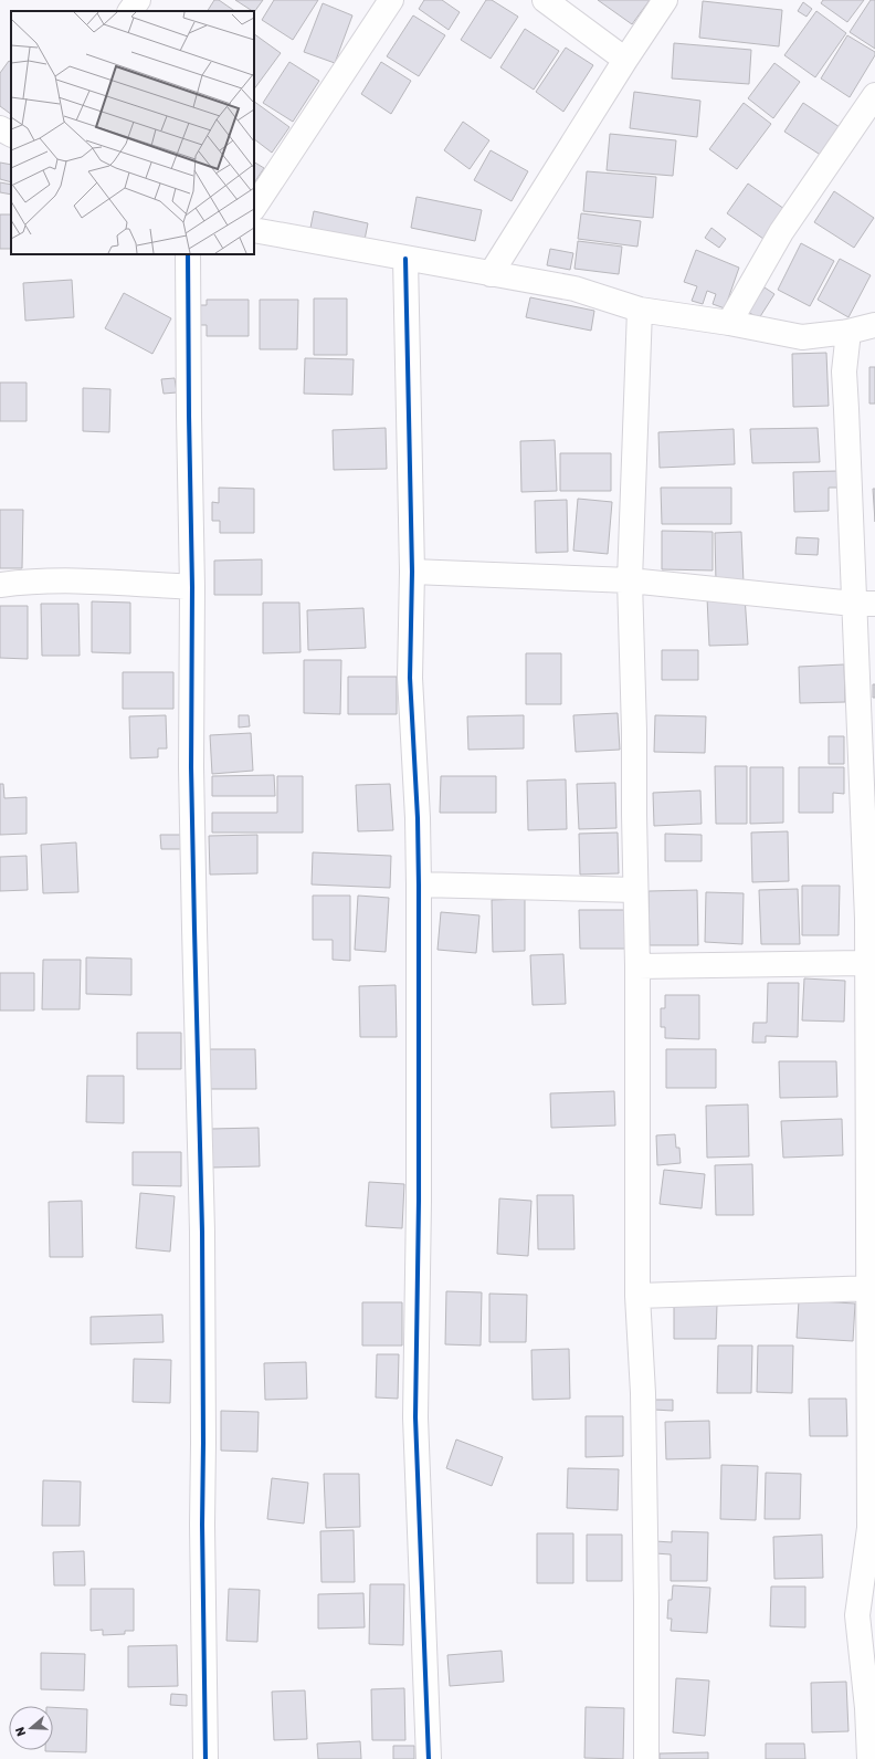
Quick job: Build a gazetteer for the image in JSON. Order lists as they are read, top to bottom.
{
  "north": "left"
}
